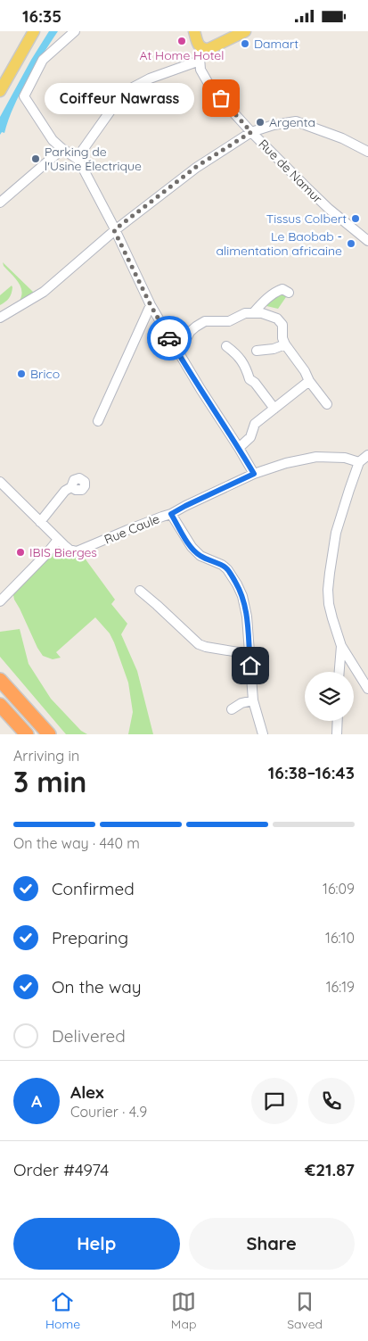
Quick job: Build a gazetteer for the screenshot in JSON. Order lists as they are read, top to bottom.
{
  "streets": {
    "street": ["Rue de Namur", "Rue Caule"]
  },
  "places": [
    "At Home Hotel",
    "Damart",
    "Coiffeur Nawrass",
    "Argenta",
    "Parking de l'Usine Électrique",
    "Tissus Colbert",
    "Le Baobab - alimentation africaine",
    "Brico",
    "IBIS Bierges"
  ],
  "page": {
    "status": "16:35",
    "bubble": "Coiffeur Nawrass",
    "heading": ["3 min", "Arriving in", "16:38–16:43"],
    "panel": [
      "Alex",
      "Courier · 4.9",
      "Order #4974",
      "€21.87"
    ],
    "bar": "On the way · 440 m",
    "list": [
      ["Confirmed", "16:09"],
      ["Preparing", "16:10"],
      ["On the way", "16:19"],
      "Delivered"
    ],
    "round": "A",
    "buttons": ["Help", "Share"],
    "tabs": ["Home", "Map", "Saved"]
  }
}
